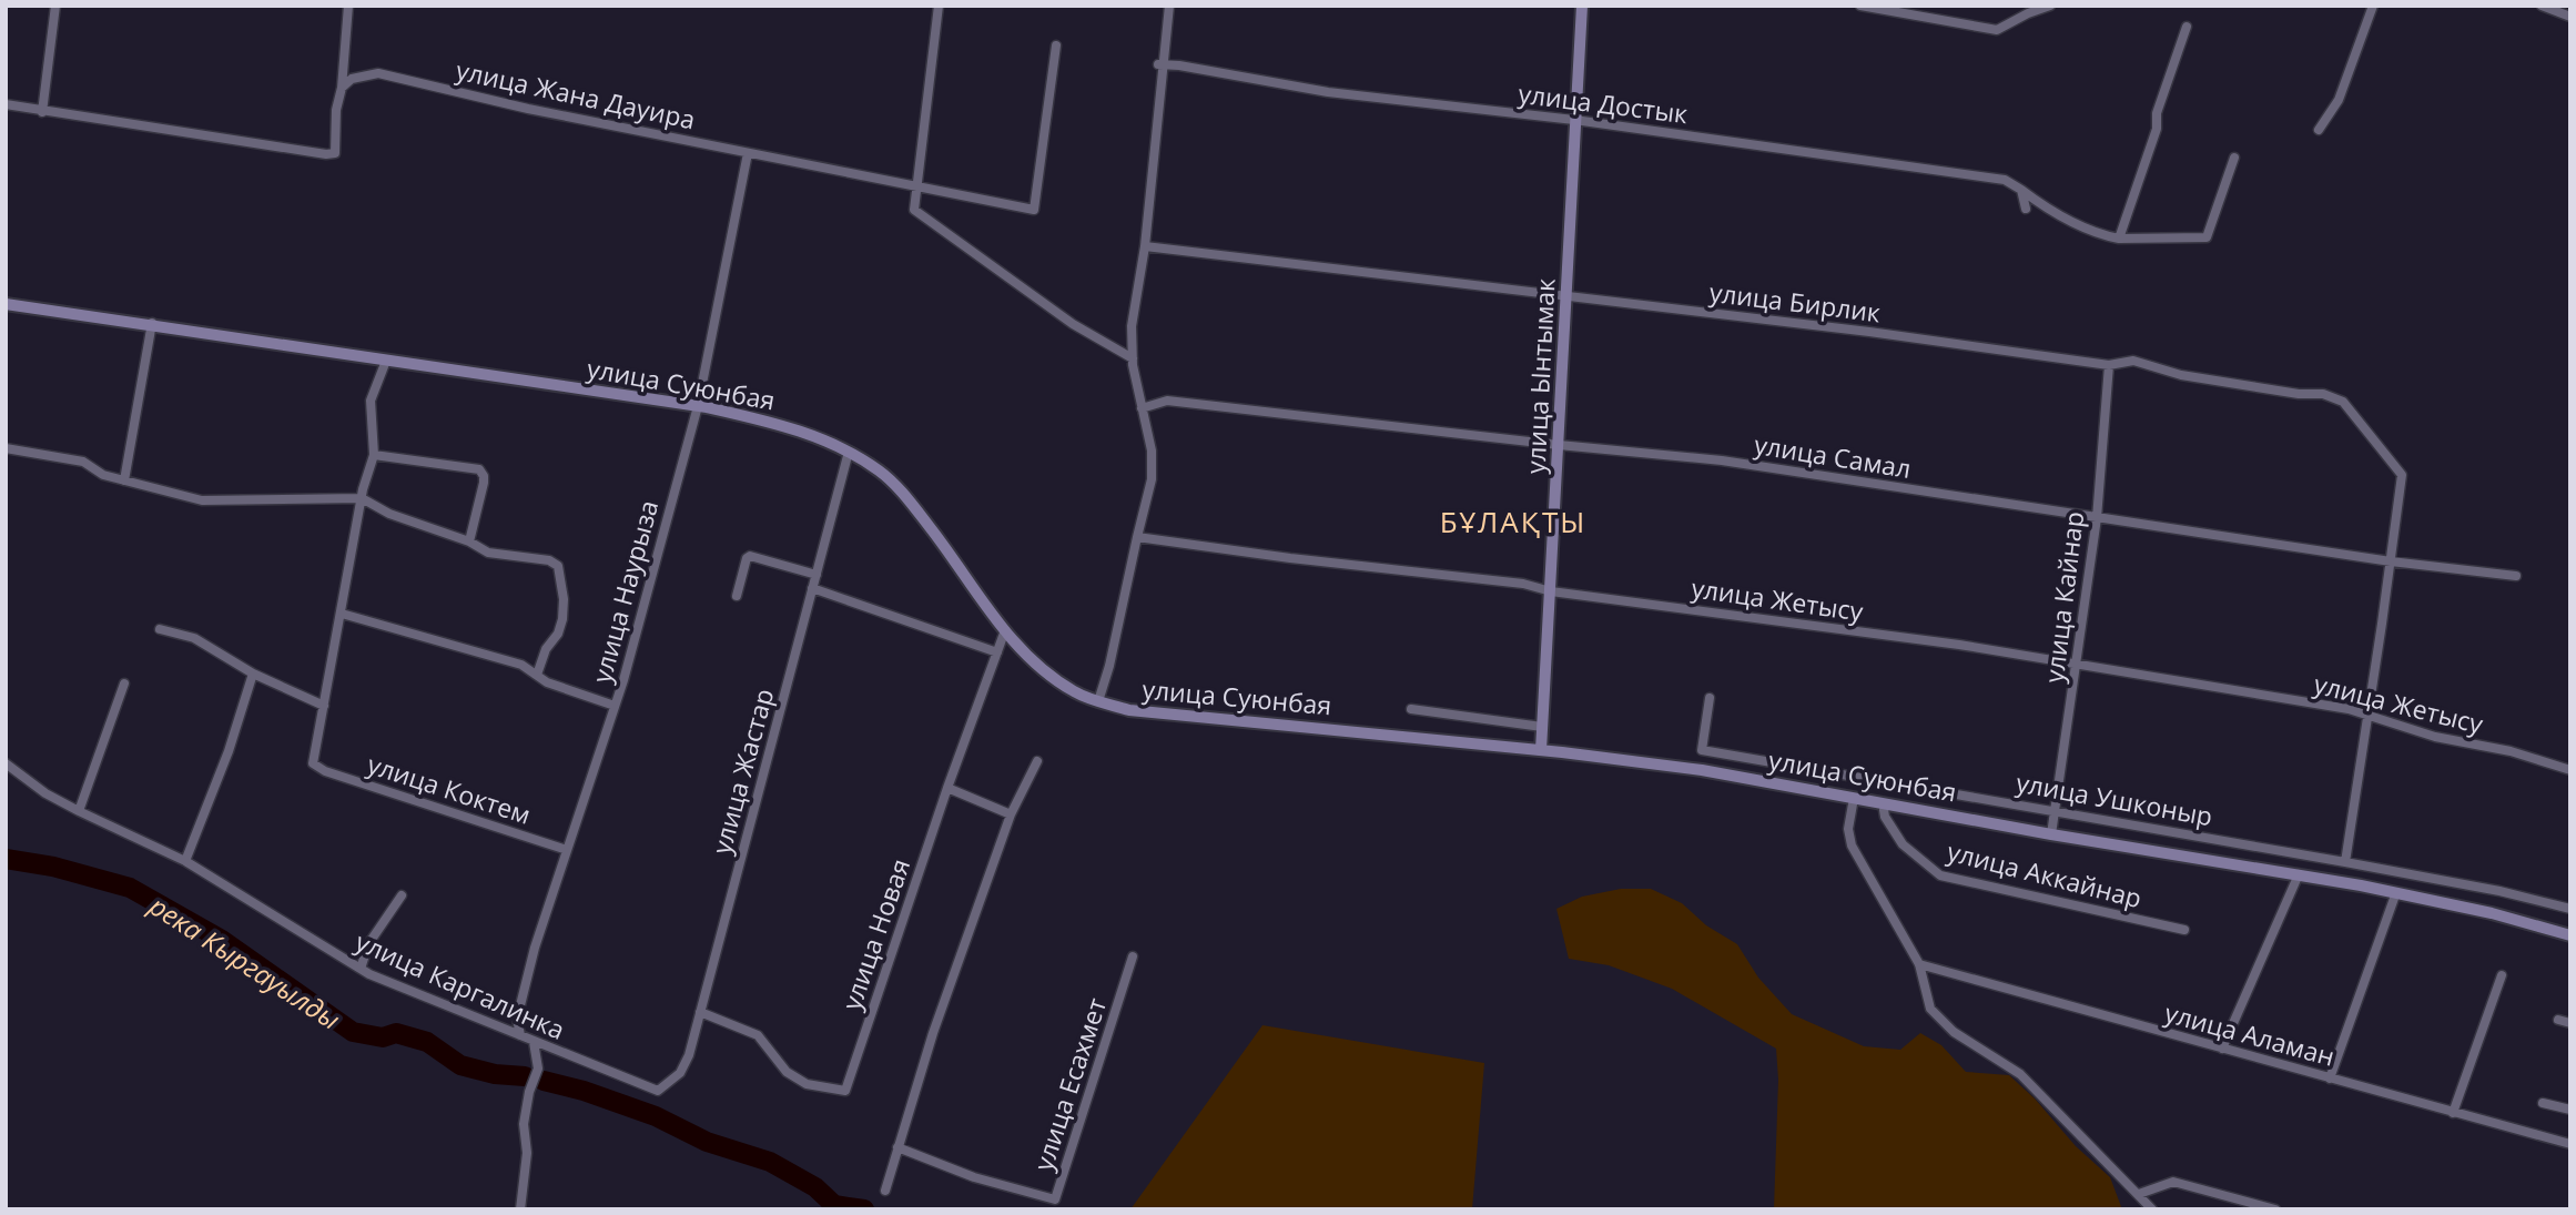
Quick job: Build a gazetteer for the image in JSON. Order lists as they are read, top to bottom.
{
  "streets": {
    "main road": ["улица Ынтымак", "улица Суюнбая"],
    "street": [
      "улица Жана Дауира",
      "улица Достык",
      "улица Бирлик",
      "улица Самал",
      "улица Наурыза",
      "улица Кайнар",
      "улица Жетысу",
      "улица Жастар",
      "улица Коктем",
      "улица Ушконыр",
      "улица Аккайнар",
      "улица Новая",
      "улица Каргалинка",
      "улица Аламан",
      "улица Есахмет"
    ]
  },
  "crossings": [
    ["улица Жана Дауира", "улица Наурыза"],
    ["улица Достык", "улица Ынтымак"],
    ["улица Бирлик", "улица Ынтымак"],
    ["улица Бирлик", "улица Самал"],
    ["улица Бирлик", "улица Кайнар"],
    ["улица Ынтымак", "улица Суюнбая"],
    ["улица Ынтымак", "улица Самал"],
    ["улица Ынтымак", "улица Жетысу"],
    ["улица Суюнбая", "улица Наурыза"],
    ["улица Суюнбая", "улица Кайнар"],
    ["улица Суюнбая", "улица Жастар"],
    ["улица Суюнбая", "улица Аккайнар"],
    ["улица Суюнбая", "улица Новая"],
    ["улица Самал", "улица Кайнар"],
    ["улица Наурыза", "улица Коктем"],
    ["улица Наурыза", "улица Каргалинка"],
    ["улица Кайнар", "улица Жетысу"],
    ["улица Кайнар", "улица Ушконыр"],
    ["улица Жастар", "улица Новая"],
    ["улица Жастар", "улица Каргалинка"]
  ],
  "districts": ["БҰЛАҚТЫ"],
  "water": ["река Кыргауылды"]
}
